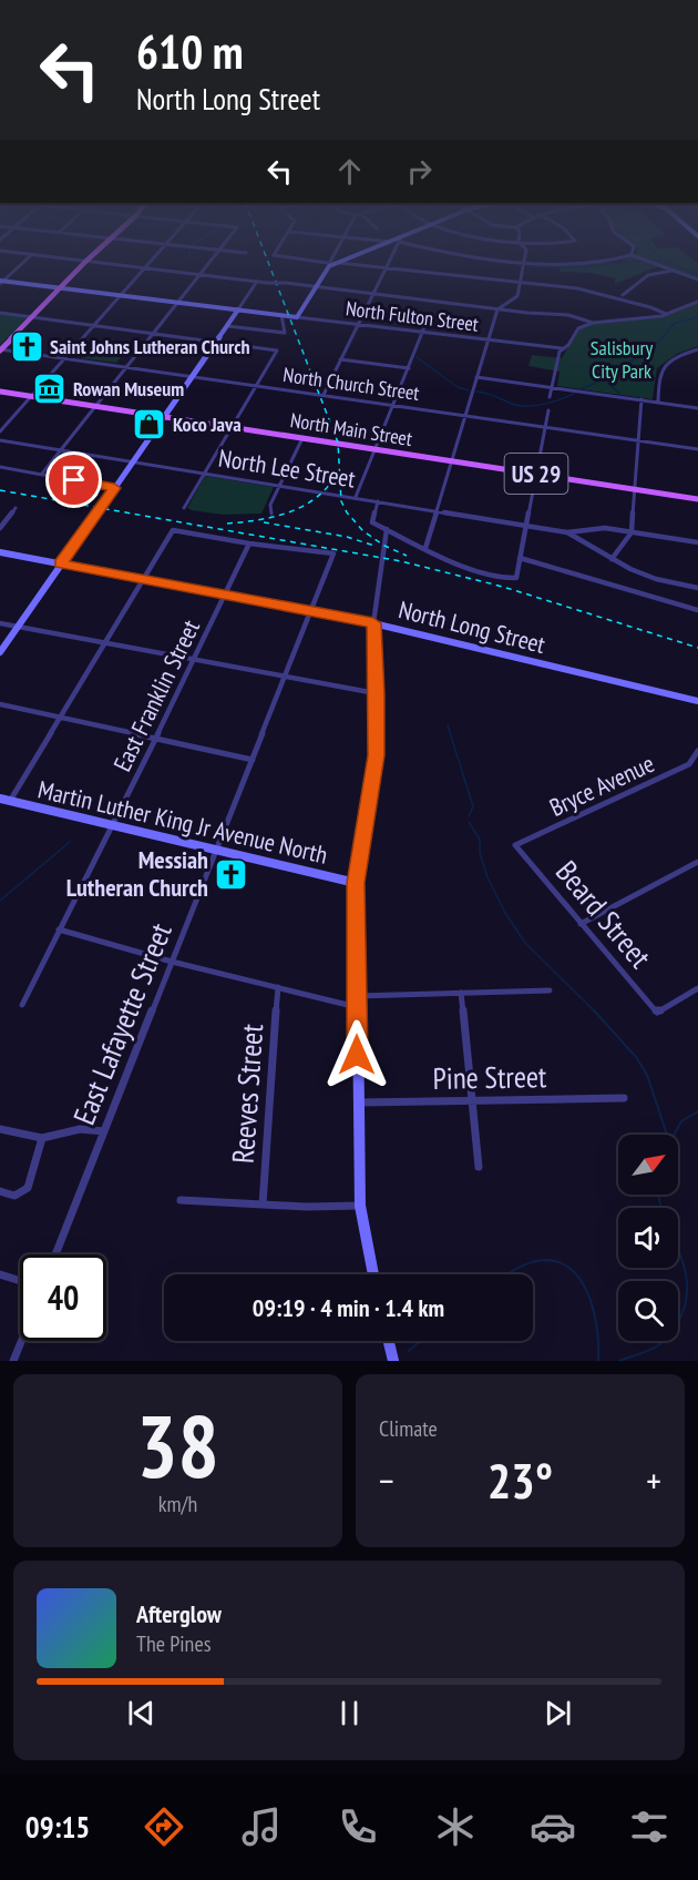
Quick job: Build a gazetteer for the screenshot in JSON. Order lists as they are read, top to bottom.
{
  "streets": {
    "main road": ["North Main Street", "US 29"],
    "street": [
      "North Fulton Street",
      "North Church Street",
      "North Lee Street",
      "North Long Street",
      "East Franklin Street",
      "Bryce Avenue",
      "Martin Luther King Jr Avenue North",
      "Beard Street",
      "East Lafayette Street",
      "Pine Street",
      "Reeves Street"
    ]
  },
  "crossings": [
    ["North Long Street", "East Franklin Street"],
    ["North Long Street", "East Lafayette Street"],
    ["East Franklin Street", "Martin Luther King Jr Avenue North"],
    ["East Franklin Street", "East Lafayette Street"],
    ["Bryce Avenue", "Beard Street"],
    ["Martin Luther King Jr Avenue North", "East Lafayette Street"]
  ],
  "parks": ["Salisbury City Park"],
  "places": {
    "church": ["Saint Johns Lutheran Church", "Messiah Lutheran Church"],
    "museum": ["Rowan Museum"],
    "shop": ["Koco Java"]
  },
  "north": "top right",
  "page": {
    "turn": ["610 m", "North Long Street"],
    "limit": "40",
    "trip": "09:19 · 4 min · 1.4 km",
    "tile": [
      ["38", "km/h"],
      "Climate"
    ],
    "heat": ["−", "23°", "+"],
    "song": ["Afterglow", "The Pines"],
    "tabs": "09:15"
  }
}
